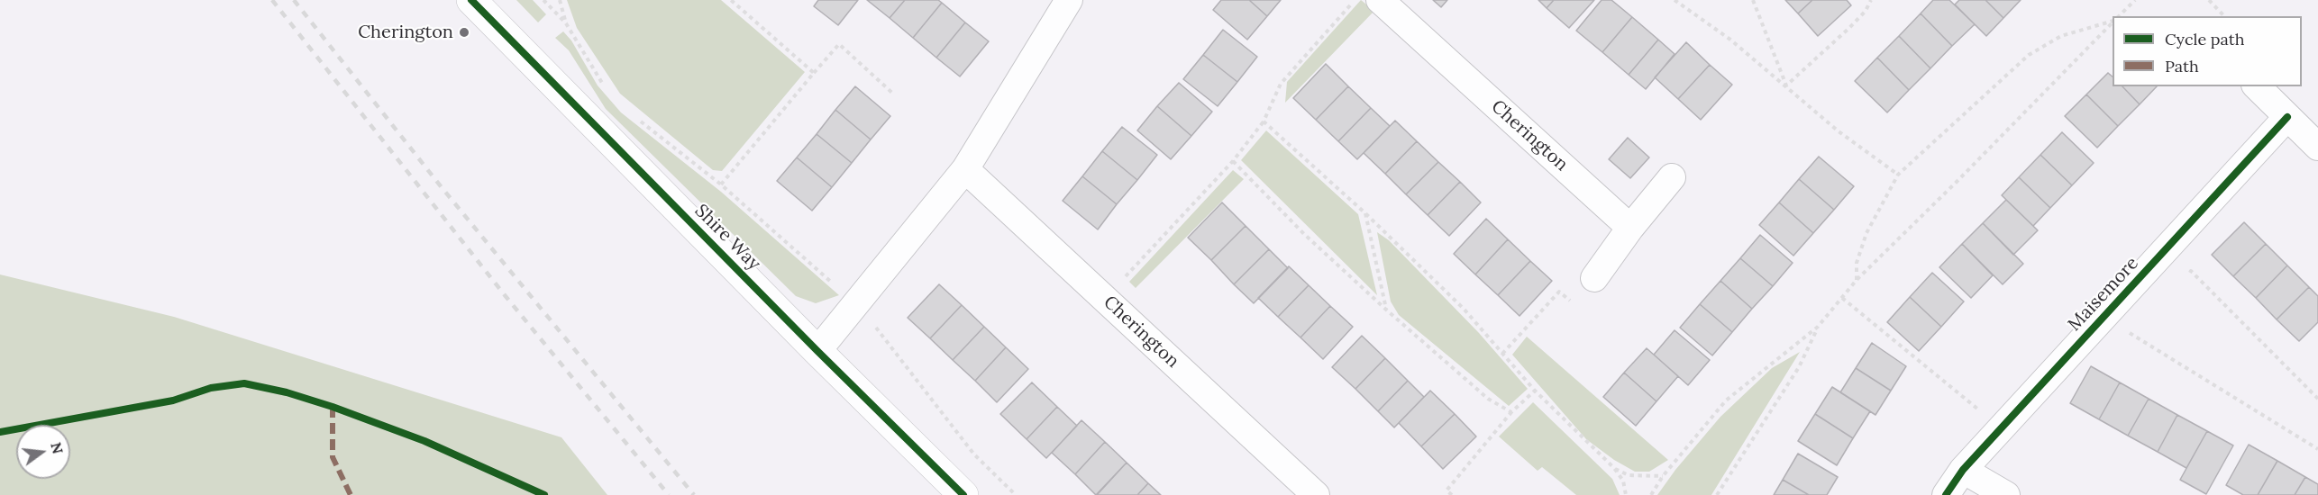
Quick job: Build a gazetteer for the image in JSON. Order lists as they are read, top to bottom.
{
  "streets": {
    "street": ["Cherington", "Shire Way", "Maisemore"]
  },
  "places": ["Cherington"],
  "legend": ["Cycle path", "Path"],
  "north": "right"
}
